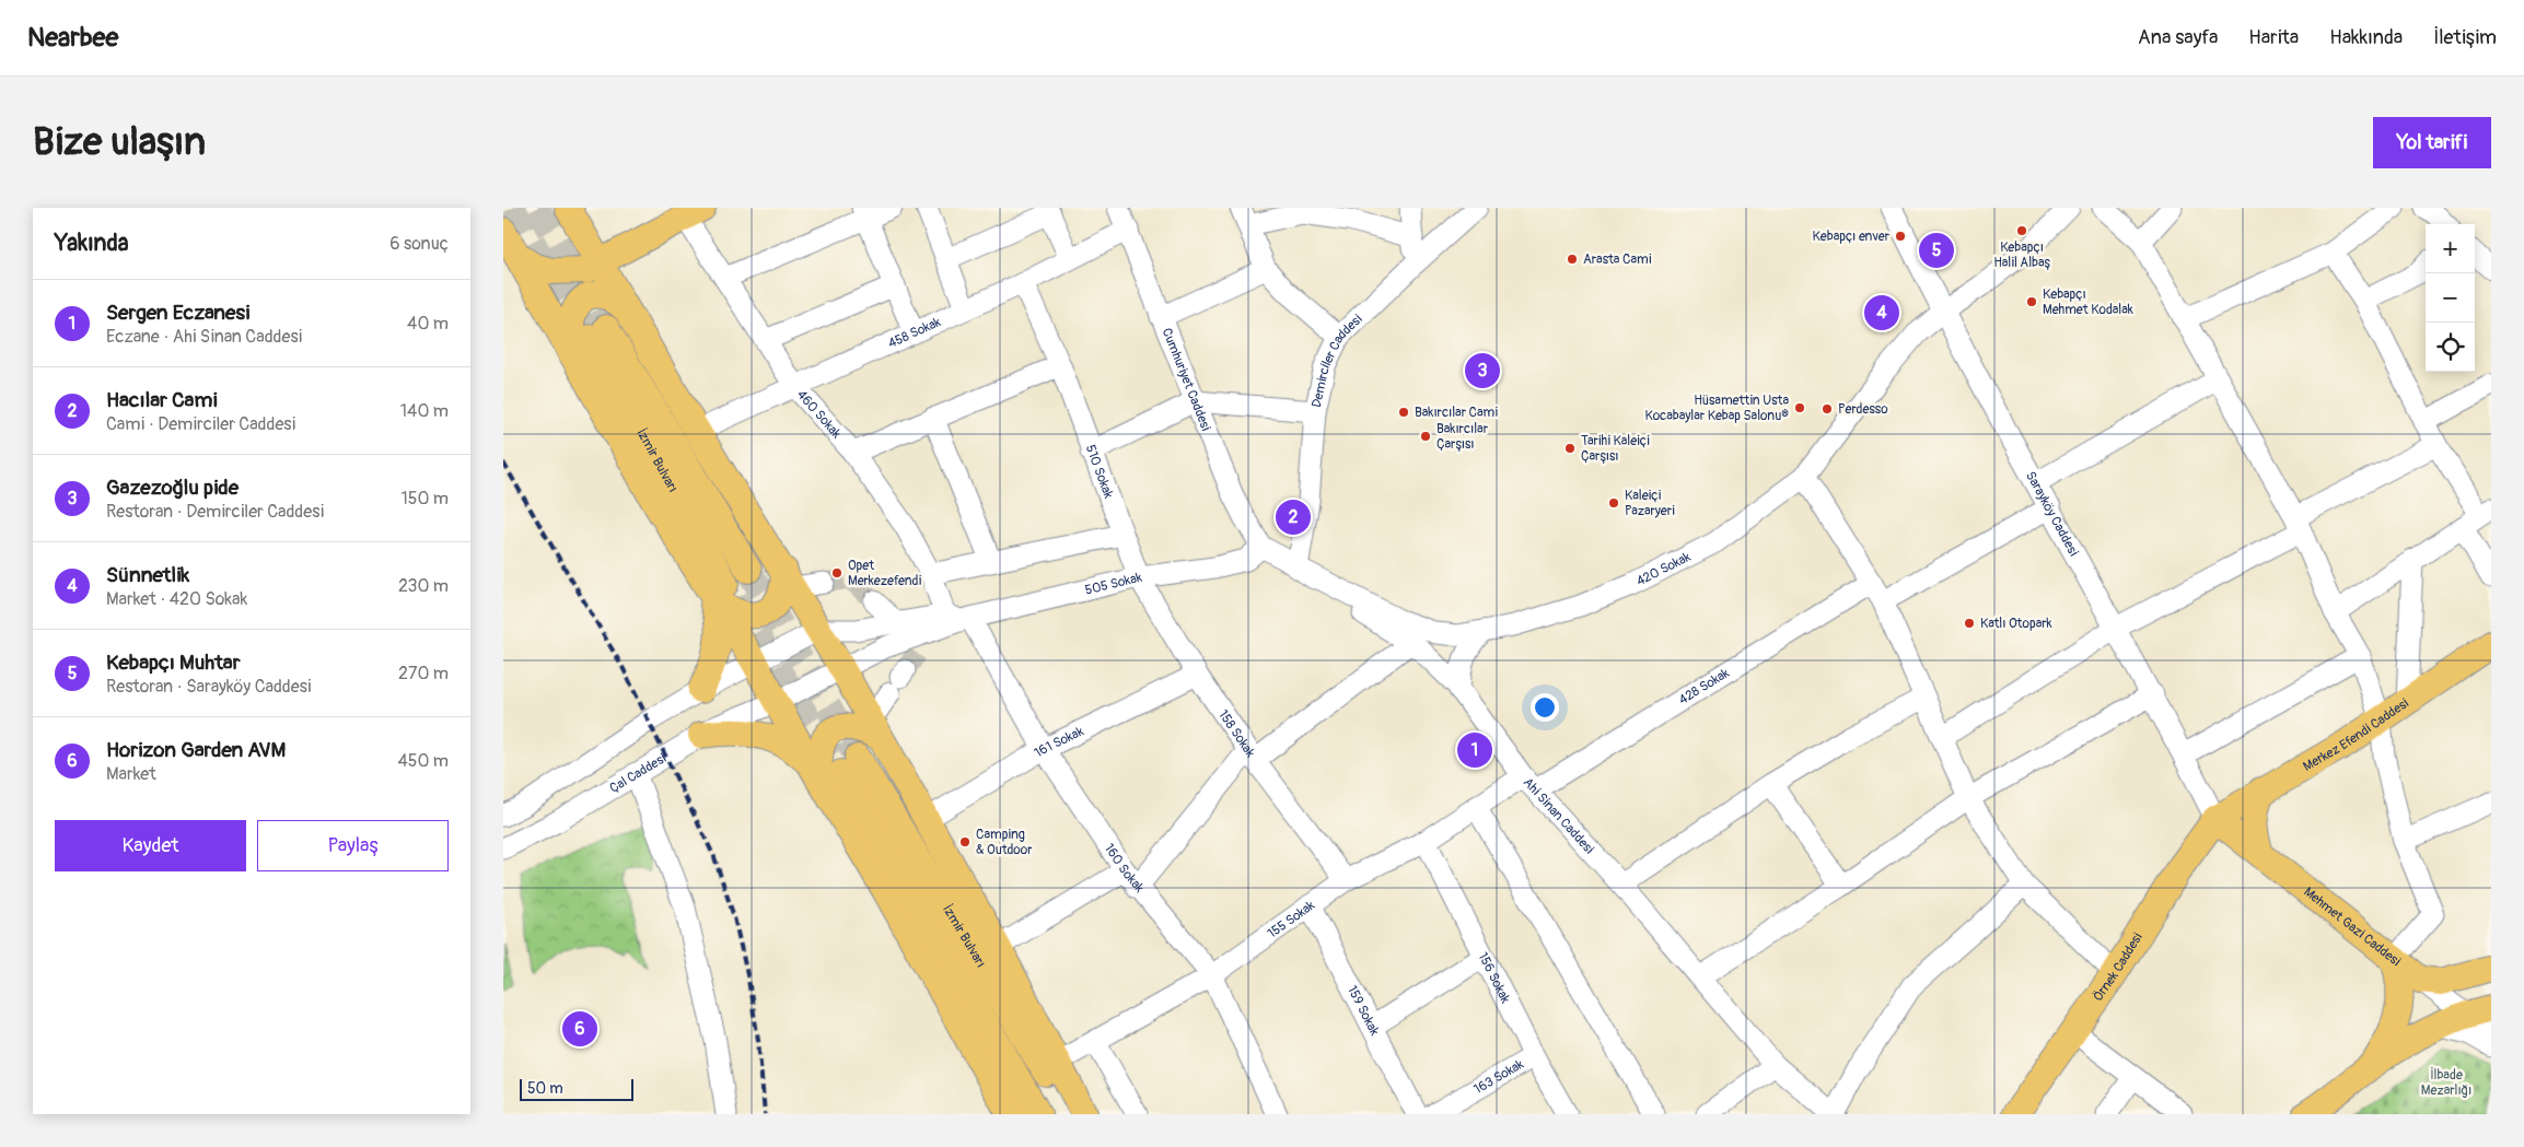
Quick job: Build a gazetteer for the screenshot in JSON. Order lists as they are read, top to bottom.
{
  "streets": {
    "main road": [
      "İzmir Bulvarı",
      "Merkez Efendi Caddesi",
      "Mehmet Gazi Caddesi",
      "Örnek Caddesi"
    ],
    "street": [
      "458 Sokak",
      "Demirciler Caddesi",
      "Cumhuriyet Caddesi",
      "460 Sokak",
      "510 Sokak",
      "Sarayköy Caddesi",
      "420 Sokak",
      "505 Sokak",
      "428 Sokak",
      "158 Sokak",
      "161 Sokak",
      "Çal Caddesi",
      "Ahi Sinan Caddesi",
      "160 Sokak",
      "155 Sokak",
      "156 Sokak",
      "159 Sokak",
      "163 Sokak"
    ]
  },
  "crossings": [
    ["458 Sokak", "Cumhuriyet Caddesi"],
    ["458 Sokak", "460 Sokak"],
    ["458 Sokak", "510 Sokak"],
    ["Demirciler Caddesi", "420 Sokak"],
    ["Demirciler Caddesi", "Ahi Sinan Caddesi"],
    ["Cumhuriyet Caddesi", "505 Sokak"],
    ["Cumhuriyet Caddesi", "Ahi Sinan Caddesi"],
    ["460 Sokak", "505 Sokak"],
    ["460 Sokak", "160 Sokak"],
    ["510 Sokak", "505 Sokak"],
    ["510 Sokak", "158 Sokak"],
    ["Sarayköy Caddesi", "420 Sokak"],
    ["Sarayköy Caddesi", "Merkez Efendi Caddesi"],
    ["Sarayköy Caddesi", "Mehmet Gazi Caddesi"],
    ["Sarayköy Caddesi", "Örnek Caddesi"],
    ["420 Sokak", "Ahi Sinan Caddesi"],
    ["505 Sokak", "158 Sokak"],
    ["505 Sokak", "Çal Caddesi"],
    ["505 Sokak", "Ahi Sinan Caddesi"],
    ["505 Sokak", "160 Sokak"],
    ["428 Sokak", "Ahi Sinan Caddesi"],
    ["428 Sokak", "155 Sokak"],
    ["158 Sokak", "161 Sokak"],
    ["158 Sokak", "155 Sokak"],
    ["Merkez Efendi Caddesi", "Mehmet Gazi Caddesi"],
    ["Merkez Efendi Caddesi", "Örnek Caddesi"],
    ["161 Sokak", "160 Sokak"],
    ["Ahi Sinan Caddesi", "155 Sokak"],
    ["160 Sokak", "155 Sokak"],
    ["155 Sokak", "156 Sokak"],
    ["155 Sokak", "159 Sokak"],
    ["Mehmet Gazi Caddesi", "Örnek Caddesi"],
    ["156 Sokak", "163 Sokak"]
  ],
  "parks": ["İlbade Mezarlığı"],
  "places": [
    "Kebapçı Halil Albaş",
    "Kebapçı enver",
    "Arasta Cami",
    "Kebapçı Mehmet Kodalak",
    "Hüsamettin Usta Kocabaylar Kebap Salonu®",
    "Perdesso",
    "Bakırcılar Cami",
    "Bakırcılar Çarşısı",
    "Tarihi Kaleiçi Çarşısı",
    "Kaleiçi Pazaryeri",
    "Opet Merkezefendi",
    "Katlı Otopark",
    "Camping & Outdoor"
  ],
  "scale_bar": "50 m",
  "page": {
    "header": "Nearbee",
    "nav": [
      "Ana sayfa",
      "Harita",
      "Hakkında",
      "İletişim"
    ],
    "buttons": [
      "Yol tarifi",
      ["Kaydet", "Paylaş"]
    ],
    "title": "Bize ulaşın",
    "heading": ["Yakında", "6 sonuç"],
    "map_buttons": ["+", "−"],
    "pins": [
      "5",
      "4",
      "3",
      "2",
      "1",
      "6"
    ],
    "list": [
      {
        "mark": "1",
        "name": "Sergen Eczanesi",
        "note": "Eczane · Ahi Sinan Caddesi",
        "value": "40 m"
      },
      {
        "mark": "2",
        "name": "Hacılar Cami",
        "note": "Cami · Demirciler Caddesi",
        "value": "140 m"
      },
      {
        "mark": "3",
        "name": "Gazezoğlu pide",
        "note": "Restoran · Demirciler Caddesi",
        "value": "150 m"
      },
      {
        "mark": "4",
        "name": "Sünnetlik",
        "note": "Market · 420 Sokak",
        "value": "230 m"
      },
      {
        "mark": "5",
        "name": "Kebapçı Muhtar",
        "note": "Restoran · Sarayköy Caddesi",
        "value": "270 m"
      },
      {
        "mark": "6",
        "name": "Horizon Garden AVM",
        "note": "Market",
        "value": "450 m"
      }
    ],
    "scale": "50 m"
  }
}
